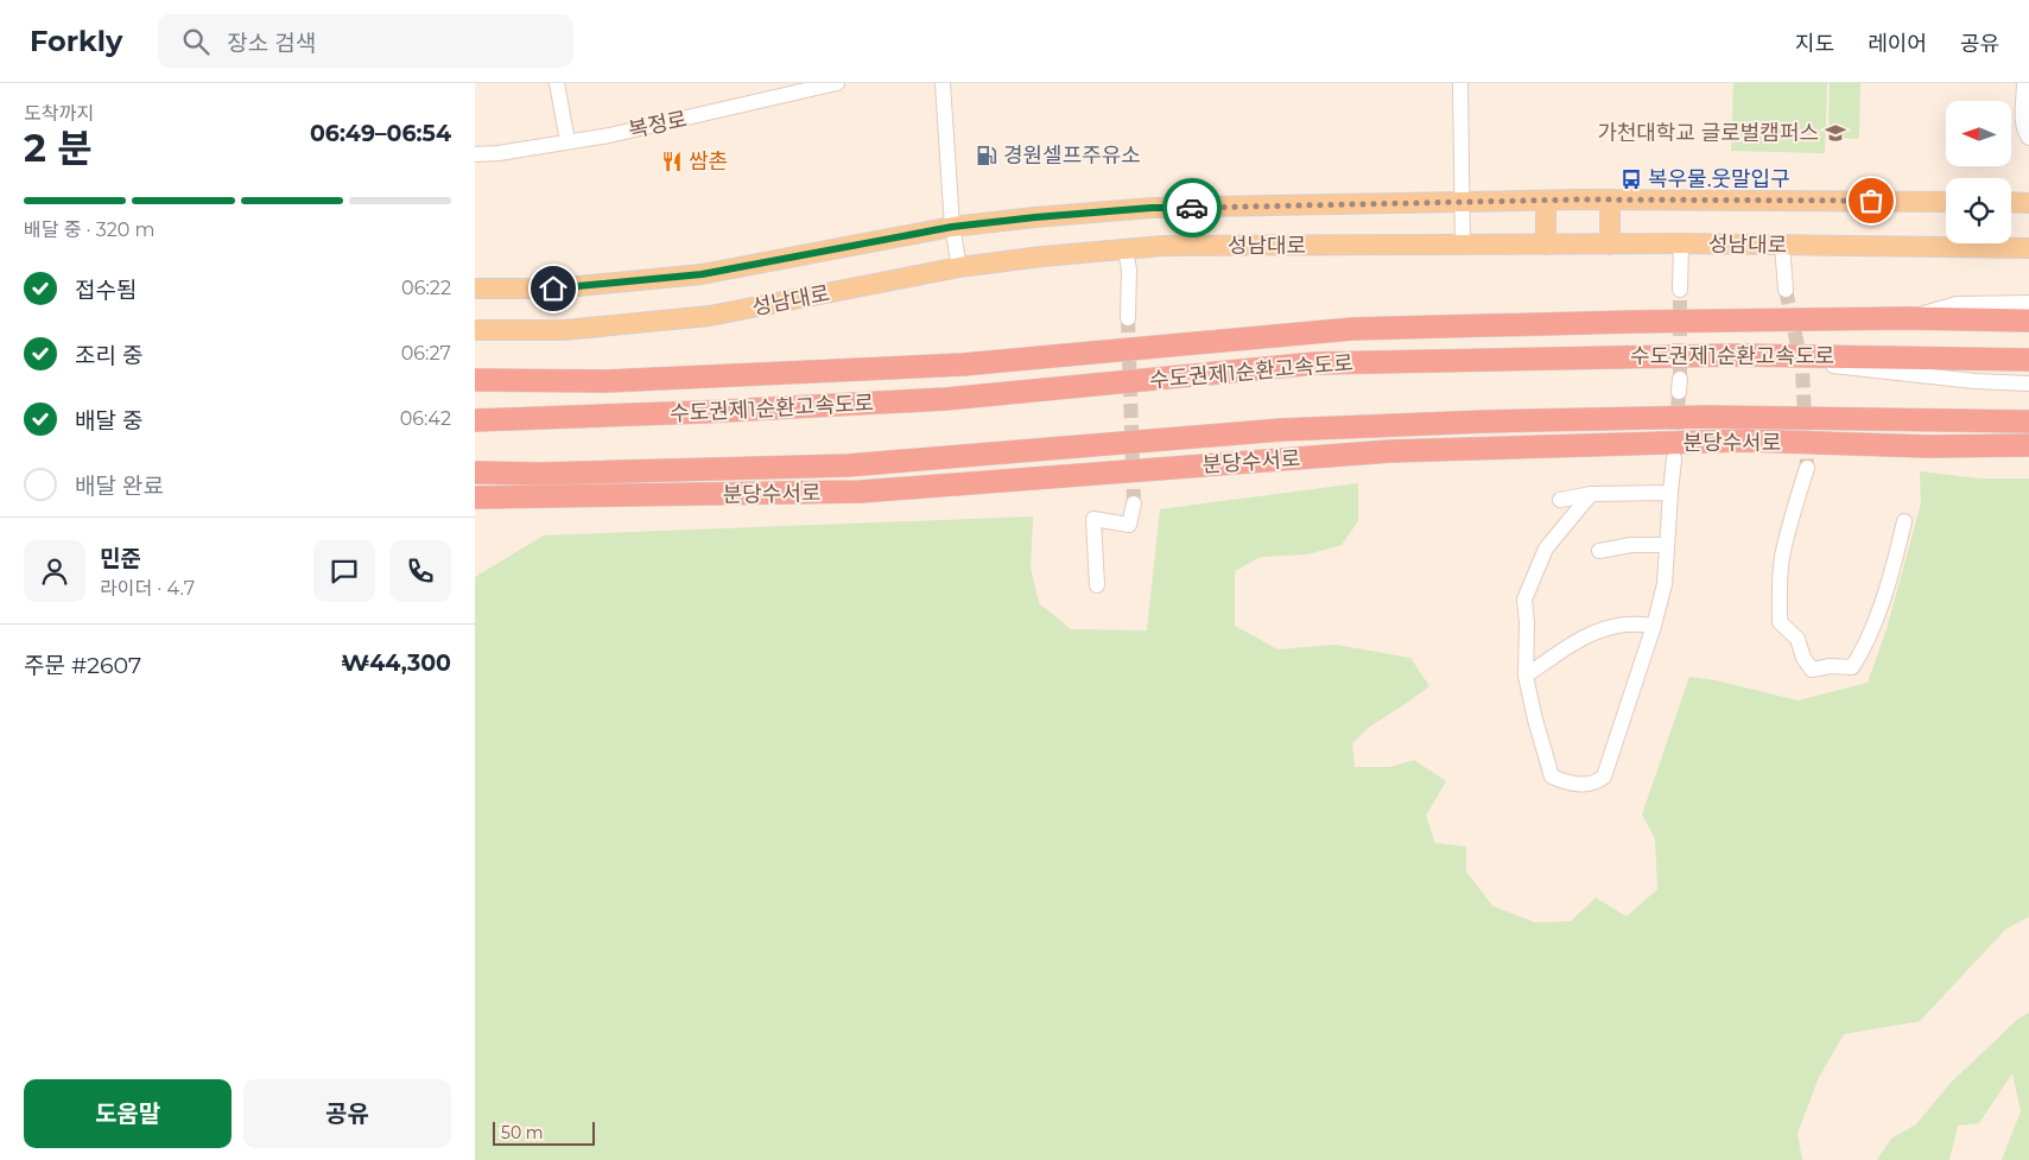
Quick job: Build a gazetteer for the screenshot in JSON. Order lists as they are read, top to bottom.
{
  "streets": {
    "highway": ["수도권제1순환고속도로", "분당수서로"],
    "main road": ["성남대로"],
    "street": ["복정로"]
  },
  "places": {
    "school or university": ["가천대학교 글로벌캠퍼스"],
    "fuel station": ["경원셀프주유소"],
    "restaurant": ["쌈촌"],
    "bus stop": ["복우물.웃말입구"]
  },
  "scale_bar": "50 m",
  "north": "left",
  "page": {
    "header": "Forkly",
    "search": "장소 검색",
    "nav": ["지도", "레이어", "공유"],
    "heading": ["2 분", "도착까지", "06:49–06:54"],
    "panel": [
      "민준",
      "라이더 · 4.7",
      "주문 #2607",
      "₩44,300"
    ],
    "bar": "배달 중 · 320 m",
    "list": [
      ["접수됨", "06:22"],
      ["조리 중", "06:27"],
      ["배달 중", "06:42"],
      "배달 완료"
    ],
    "buttons": ["도움말", "공유"],
    "scale": "50 m"
  }
}
